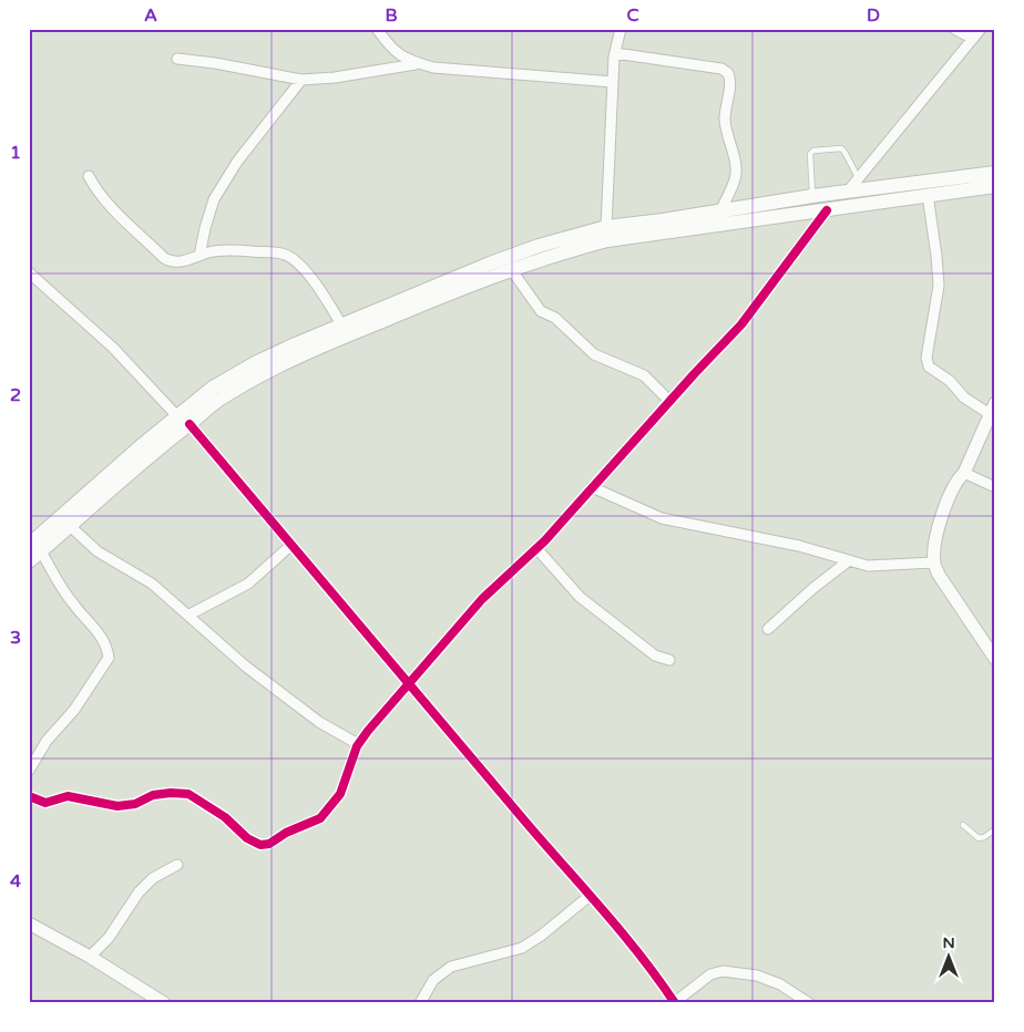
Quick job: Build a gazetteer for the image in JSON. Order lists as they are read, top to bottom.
{
  "north": "top",
  "grid": {
    "columns": [
      "A",
      "B",
      "C",
      "D"
    ],
    "rows": [
      "1",
      "2",
      "3",
      "4"
    ]
  }
}
